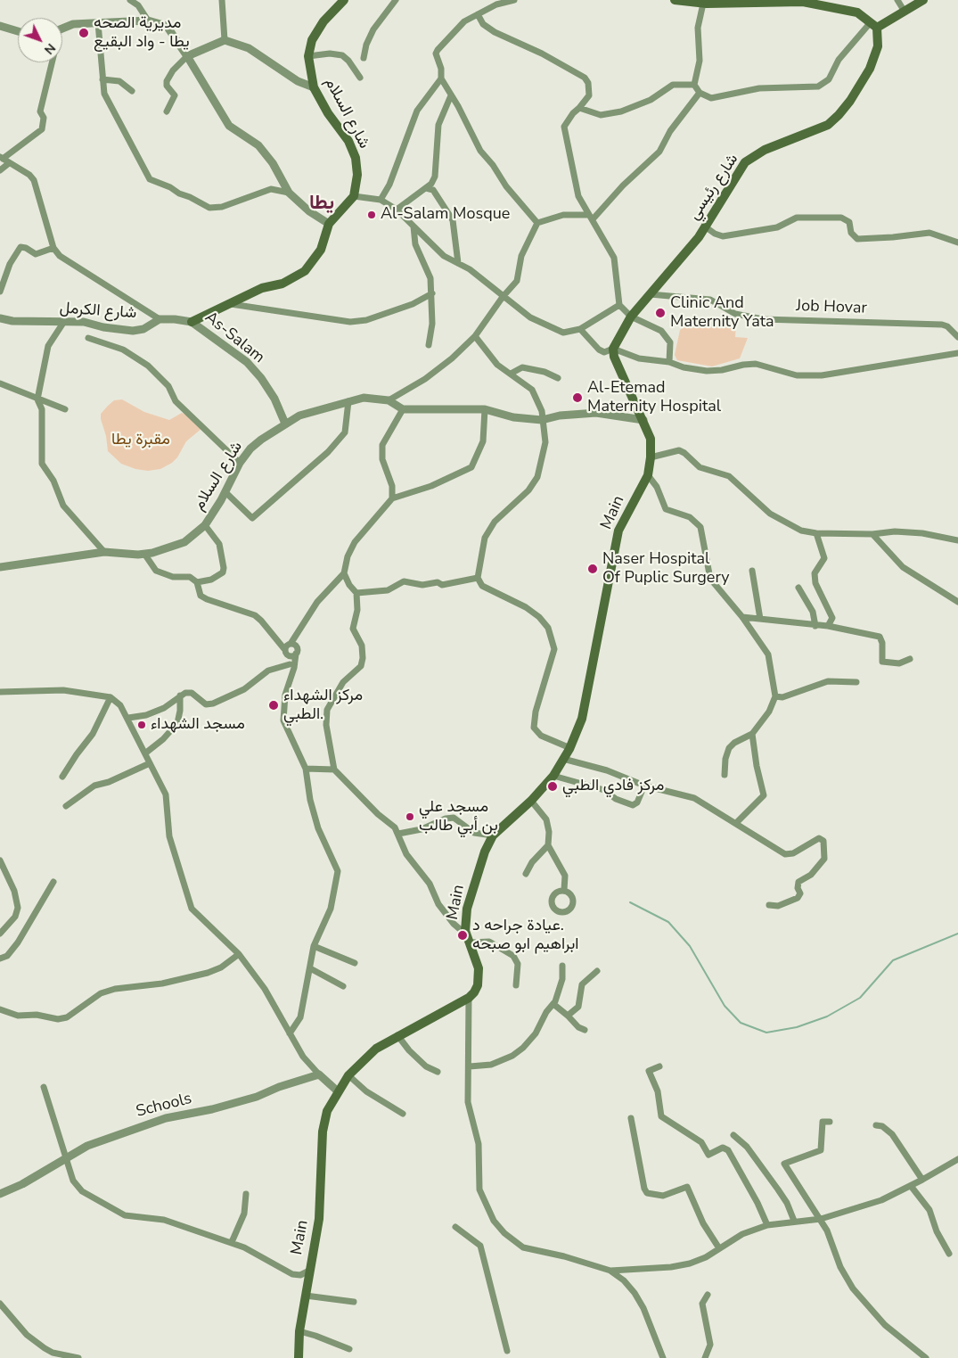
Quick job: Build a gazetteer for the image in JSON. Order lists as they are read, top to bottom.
{
  "streets": {
    "main road": ["شارع السلام", "شارع رئيسي", "Main"],
    "street": [
      "Job Hovar",
      "شارع الكرمل",
      "As-Salam",
      "Schools"
    ]
  },
  "crossings": [
    ["شارع السلام", "As-Salam"],
    ["شارع رئيسي", "Job Hovar"],
    ["شارع الكرمل", "As-Salam"]
  ],
  "districts": ["يطا"],
  "parks": ["مقبرة يطا"],
  "places": [
    "مديرية الصحه يطا - واد البقيع",
    "Al-Salam Mosque",
    "Clinic And Maternity Yata",
    "Al-Etemad Maternity Hospital",
    "Naser Hospital Of Puplic Surgery",
    "مركز الشهداء الطبي.",
    "مسجد الشهداء",
    "مركز فادي الطبي",
    "مسجد علي بن أبي طالب",
    "عيادة جراحه د. ابراهيم ابو صبحه"
  ],
  "north": "bottom right"
}
